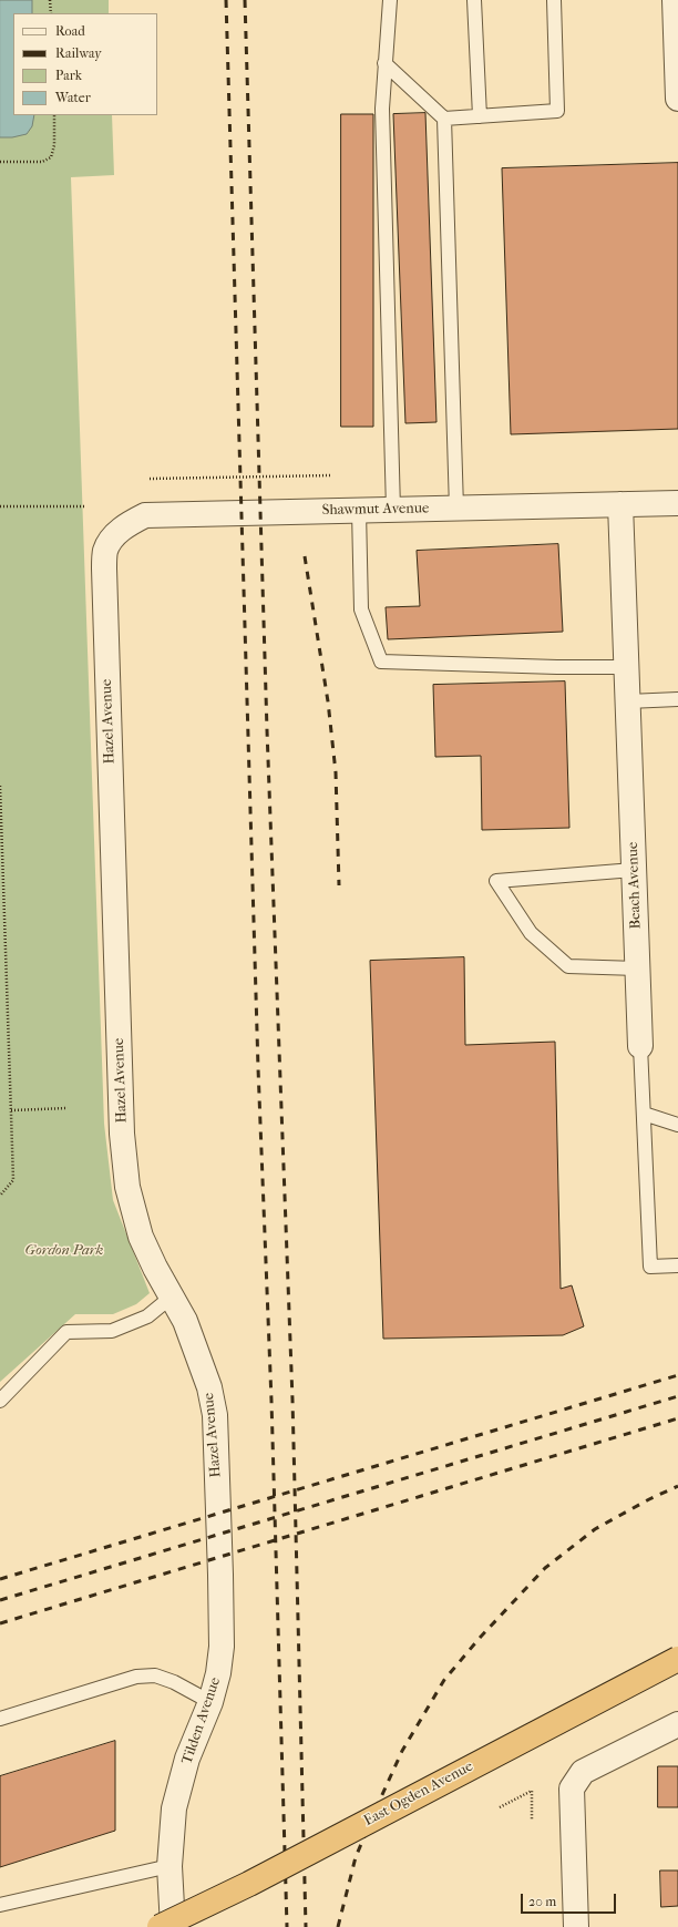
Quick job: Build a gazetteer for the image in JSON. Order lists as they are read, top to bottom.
{
  "streets": {
    "main road": ["East Ogden Avenue"],
    "street": [
      "Shawmut Avenue",
      "Hazel Avenue",
      "Beach Avenue",
      "Tilden Avenue"
    ]
  },
  "crossings": [
    ["Shawmut Avenue", "Hazel Avenue"],
    ["Shawmut Avenue", "Beach Avenue"],
    ["Hazel Avenue", "Tilden Avenue"]
  ],
  "parks": ["Gordon Park"],
  "legend": [
    "Road",
    "Railway",
    "Park",
    "Water"
  ],
  "scale_bar": "20 m"
}
